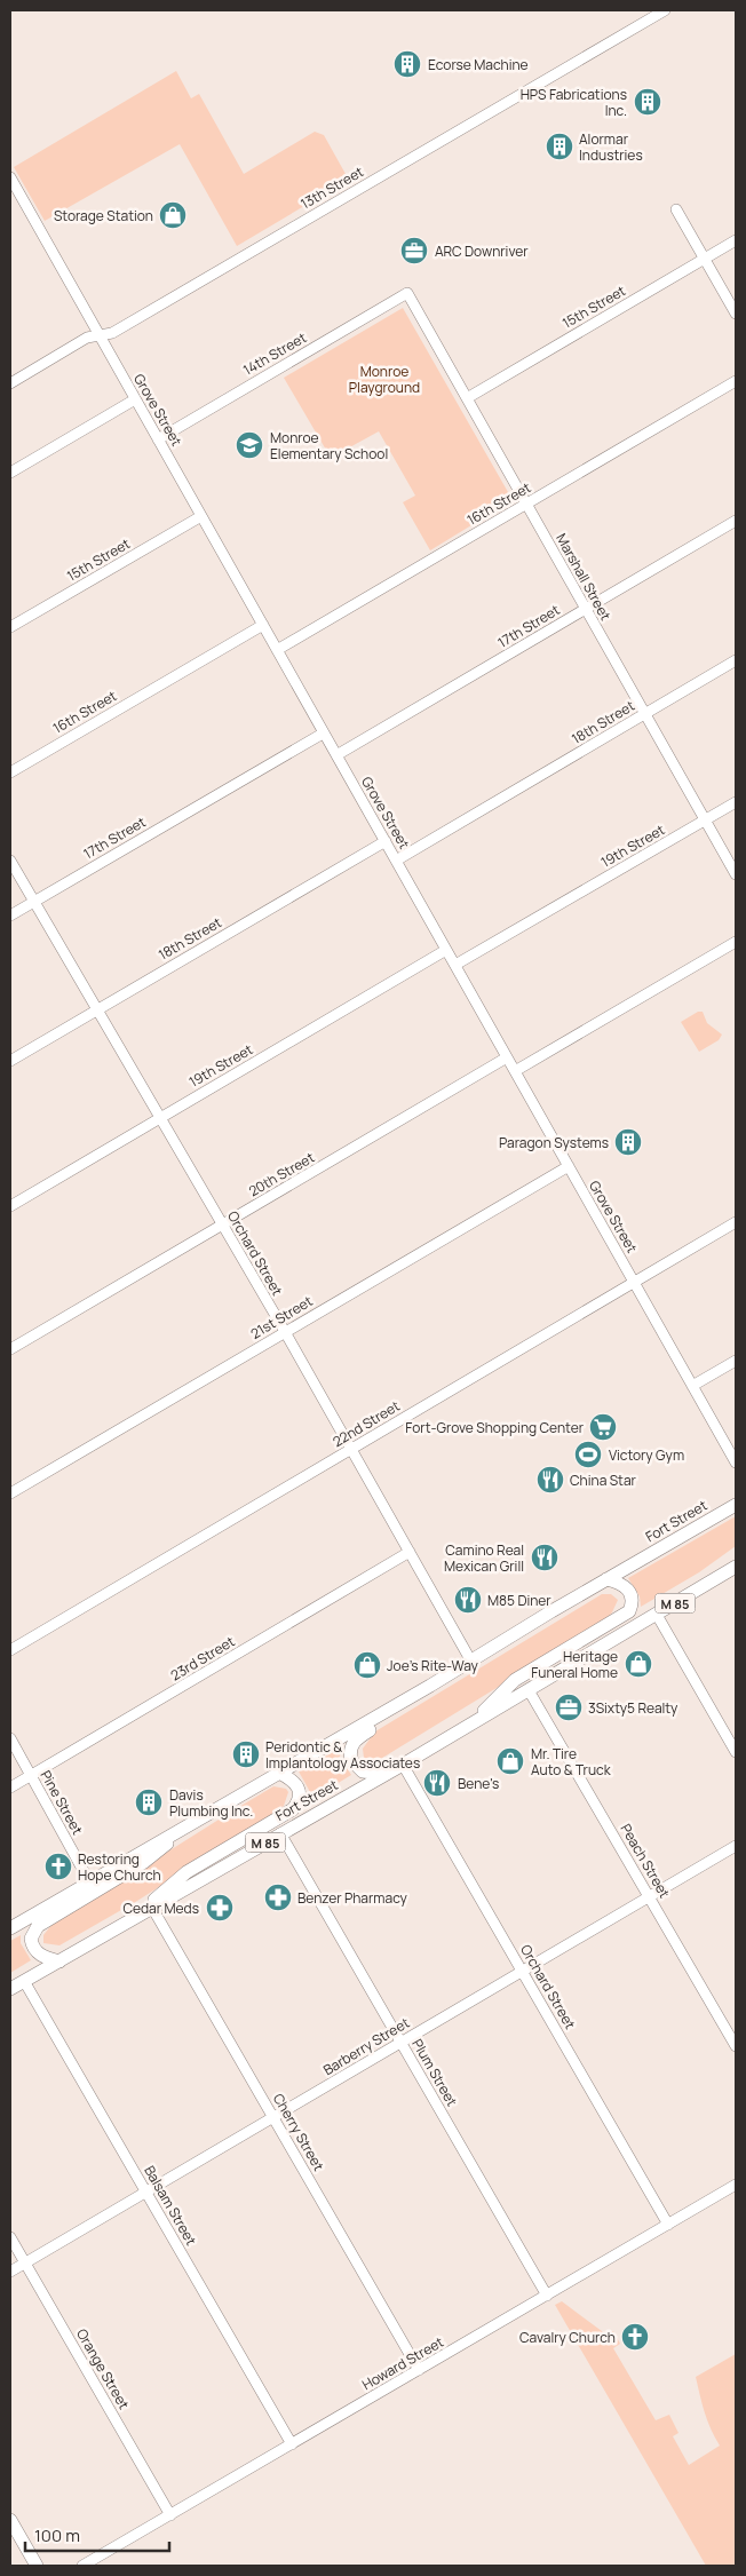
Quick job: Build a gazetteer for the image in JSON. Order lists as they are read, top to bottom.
{
  "streets": {
    "main road": ["Fort Street", "M 85"],
    "street": [
      "13th Street",
      "15th Street",
      "14th Street",
      "Grove Street",
      "16th Street",
      "Marshall Street",
      "17th Street",
      "18th Street",
      "19th Street",
      "20th Street",
      "Orchard Street",
      "21st Street",
      "22nd Street",
      "23rd Street",
      "Pine Street",
      "Peach Street",
      "Barberry Street",
      "Plum Street",
      "Cherry Street",
      "Balsam Street",
      "Howard Street",
      "Orange Street"
    ]
  },
  "crossings": [
    ["13th Street", "Grove Street"],
    ["15th Street", "Grove Street"],
    ["15th Street", "Marshall Street"],
    ["14th Street", "Grove Street"],
    ["14th Street", "Marshall Street"],
    ["Grove Street", "16th Street"],
    ["Grove Street", "17th Street"],
    ["Grove Street", "18th Street"],
    ["Grove Street", "19th Street"],
    ["Grove Street", "20th Street"],
    ["Grove Street", "21st Street"],
    ["Grove Street", "22nd Street"],
    ["16th Street", "Marshall Street"],
    ["Marshall Street", "17th Street"],
    ["Marshall Street", "18th Street"],
    ["Marshall Street", "19th Street"],
    ["17th Street", "Orchard Street"],
    ["18th Street", "Orchard Street"],
    ["19th Street", "Orchard Street"],
    ["20th Street", "Orchard Street"],
    ["Orchard Street", "21st Street"],
    ["Orchard Street", "22nd Street"],
    ["Orchard Street", "Fort Street"],
    ["Orchard Street", "23rd Street"],
    ["Orchard Street", "Barberry Street"],
    ["Orchard Street", "Howard Street"],
    ["Fort Street", "Pine Street"],
    ["Fort Street", "Peach Street"],
    ["Fort Street", "Plum Street"],
    ["Fort Street", "Cherry Street"],
    ["Fort Street", "Balsam Street"],
    ["23rd Street", "Pine Street"],
    ["Peach Street", "Barberry Street"],
    ["Barberry Street", "Plum Street"],
    ["Barberry Street", "Cherry Street"],
    ["Barberry Street", "Balsam Street"],
    ["Barberry Street", "Orange Street"],
    ["Plum Street", "Howard Street"],
    ["Cherry Street", "Howard Street"],
    ["Balsam Street", "Howard Street"],
    ["Howard Street", "Orange Street"]
  ],
  "parks": ["Monroe Playground"],
  "places": {
    "building": [
      "Ecorse Machine",
      "HPS Fabrications Inc.",
      "Alormar Industries",
      "Paragon Systems",
      "Peridontic & Implantology Associates",
      "Davis Plumbing Inc."
    ],
    "shop": [
      "Storage Station",
      "Heritage Funeral Home",
      "Joe's Rite-Way",
      "Mr. Tire Auto & Truck"
    ],
    "office": ["ARC Downriver", "3Sixty5 Realty"],
    "school or university": ["Monroe Elementary School"],
    "supermarket": ["Fort-Grove Shopping Center"],
    "sports": ["Victory Gym"],
    "restaurant": [
      "China Star",
      "Camino Real Mexican Grill",
      "M85 Diner",
      "Bene's"
    ],
    "church": ["Restoring Hope Church", "Cavalry Church"],
    "pharmacy": ["Benzer Pharmacy", "Cedar Meds"]
  },
  "scale_bar": "100 m"
}
